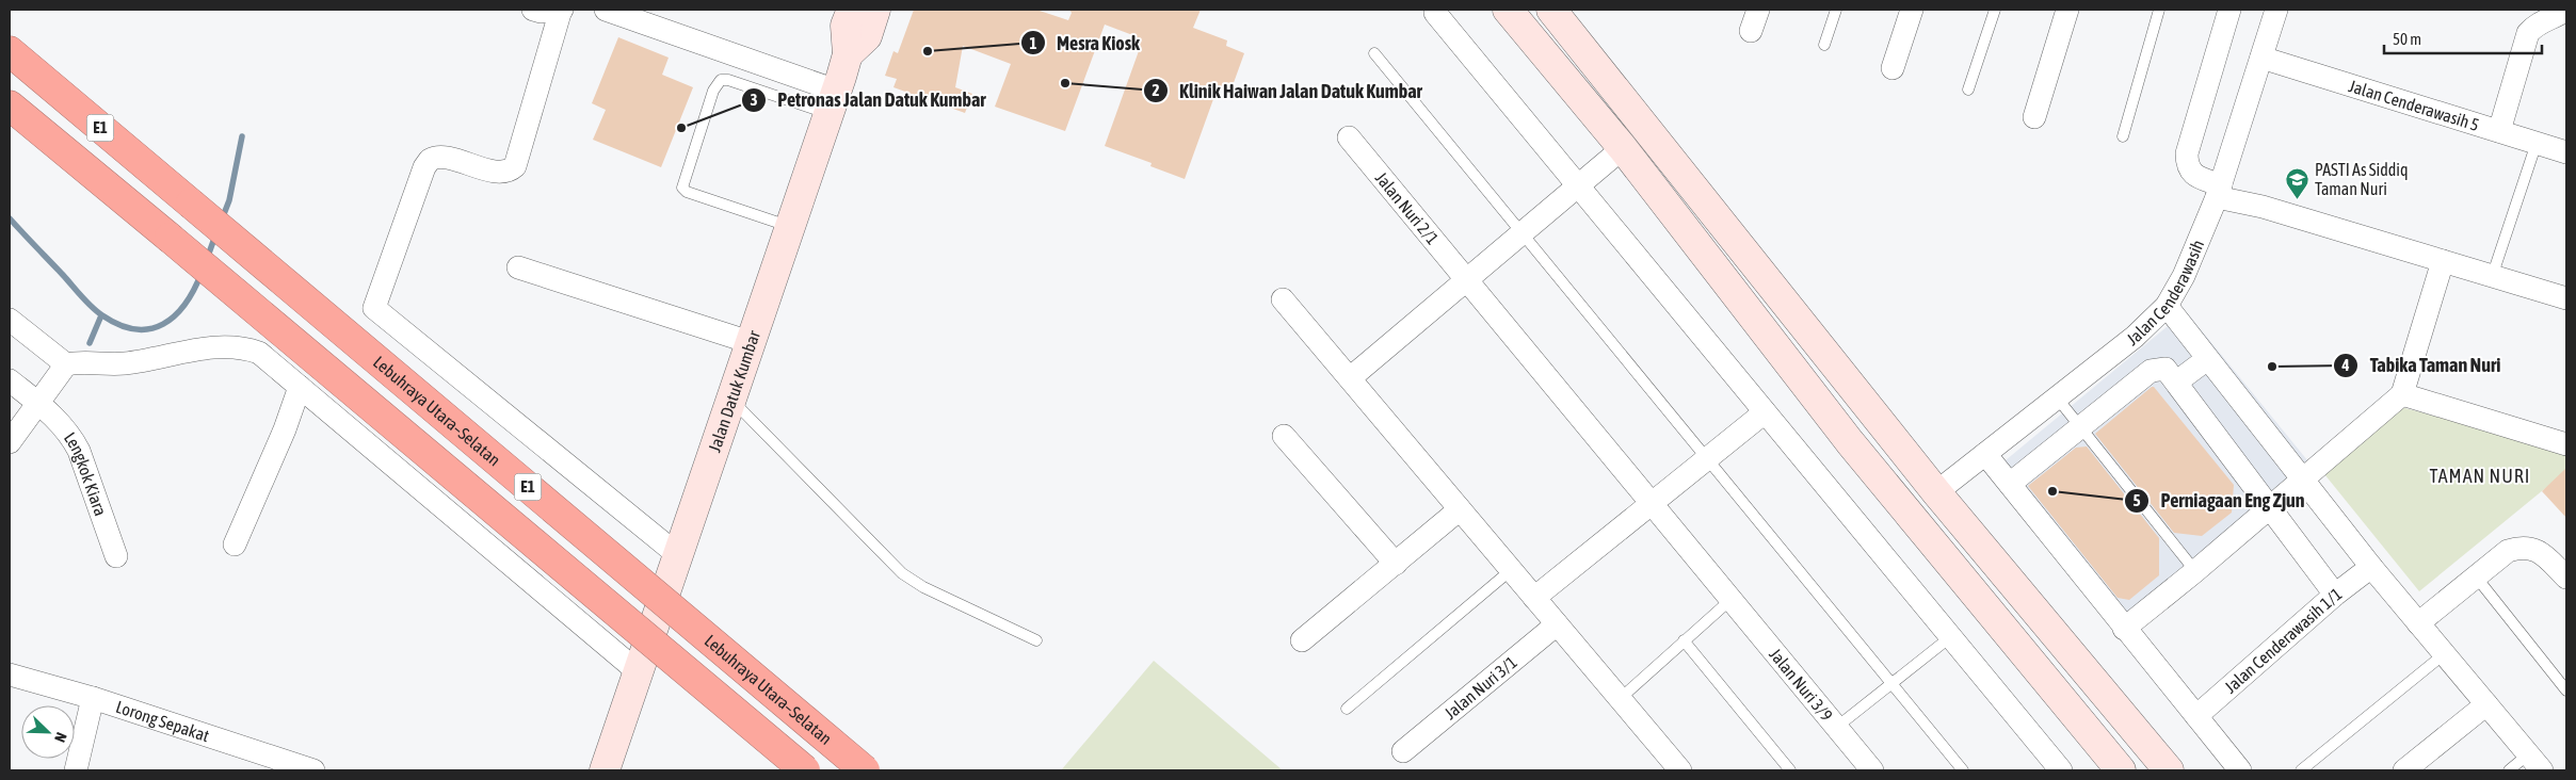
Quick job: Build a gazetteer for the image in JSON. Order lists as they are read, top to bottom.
{
  "streets": {
    "highway": ["E1", "Lebuhraya Utara–Selatan"],
    "main road": ["Jalan Datuk Kumbar"],
    "street": [
      "Jalan Cenderawasih 5",
      "Jalan Nuri 2/1",
      "Jalan Cenderawasih",
      "Lengkok Kiara",
      "Jalan Cenderawasih 1/1",
      "Jalan Nuri 3/9",
      "Jalan Nuri 3/1",
      "Lorong Sepakat"
    ]
  },
  "crossings": [
    ["Jalan Cenderawasih 5", "Jalan Cenderawasih"],
    ["Jalan Nuri 2/1", "Jalan Nuri 3/9"]
  ],
  "districts": ["TAMAN NURI"],
  "places": {
    "other": [
      "Mesra Kiosk",
      "Klinik Haiwan Jalan Datuk Kumbar",
      "Petronas Jalan Datuk Kumbar",
      "Tabika Taman Nuri",
      "Perniagaan Eng Zjun"
    ],
    "school or university": ["PASTI As Siddiq Taman Nuri"]
  },
  "scale_bar": "50 m",
  "north": "bottom right"
}
